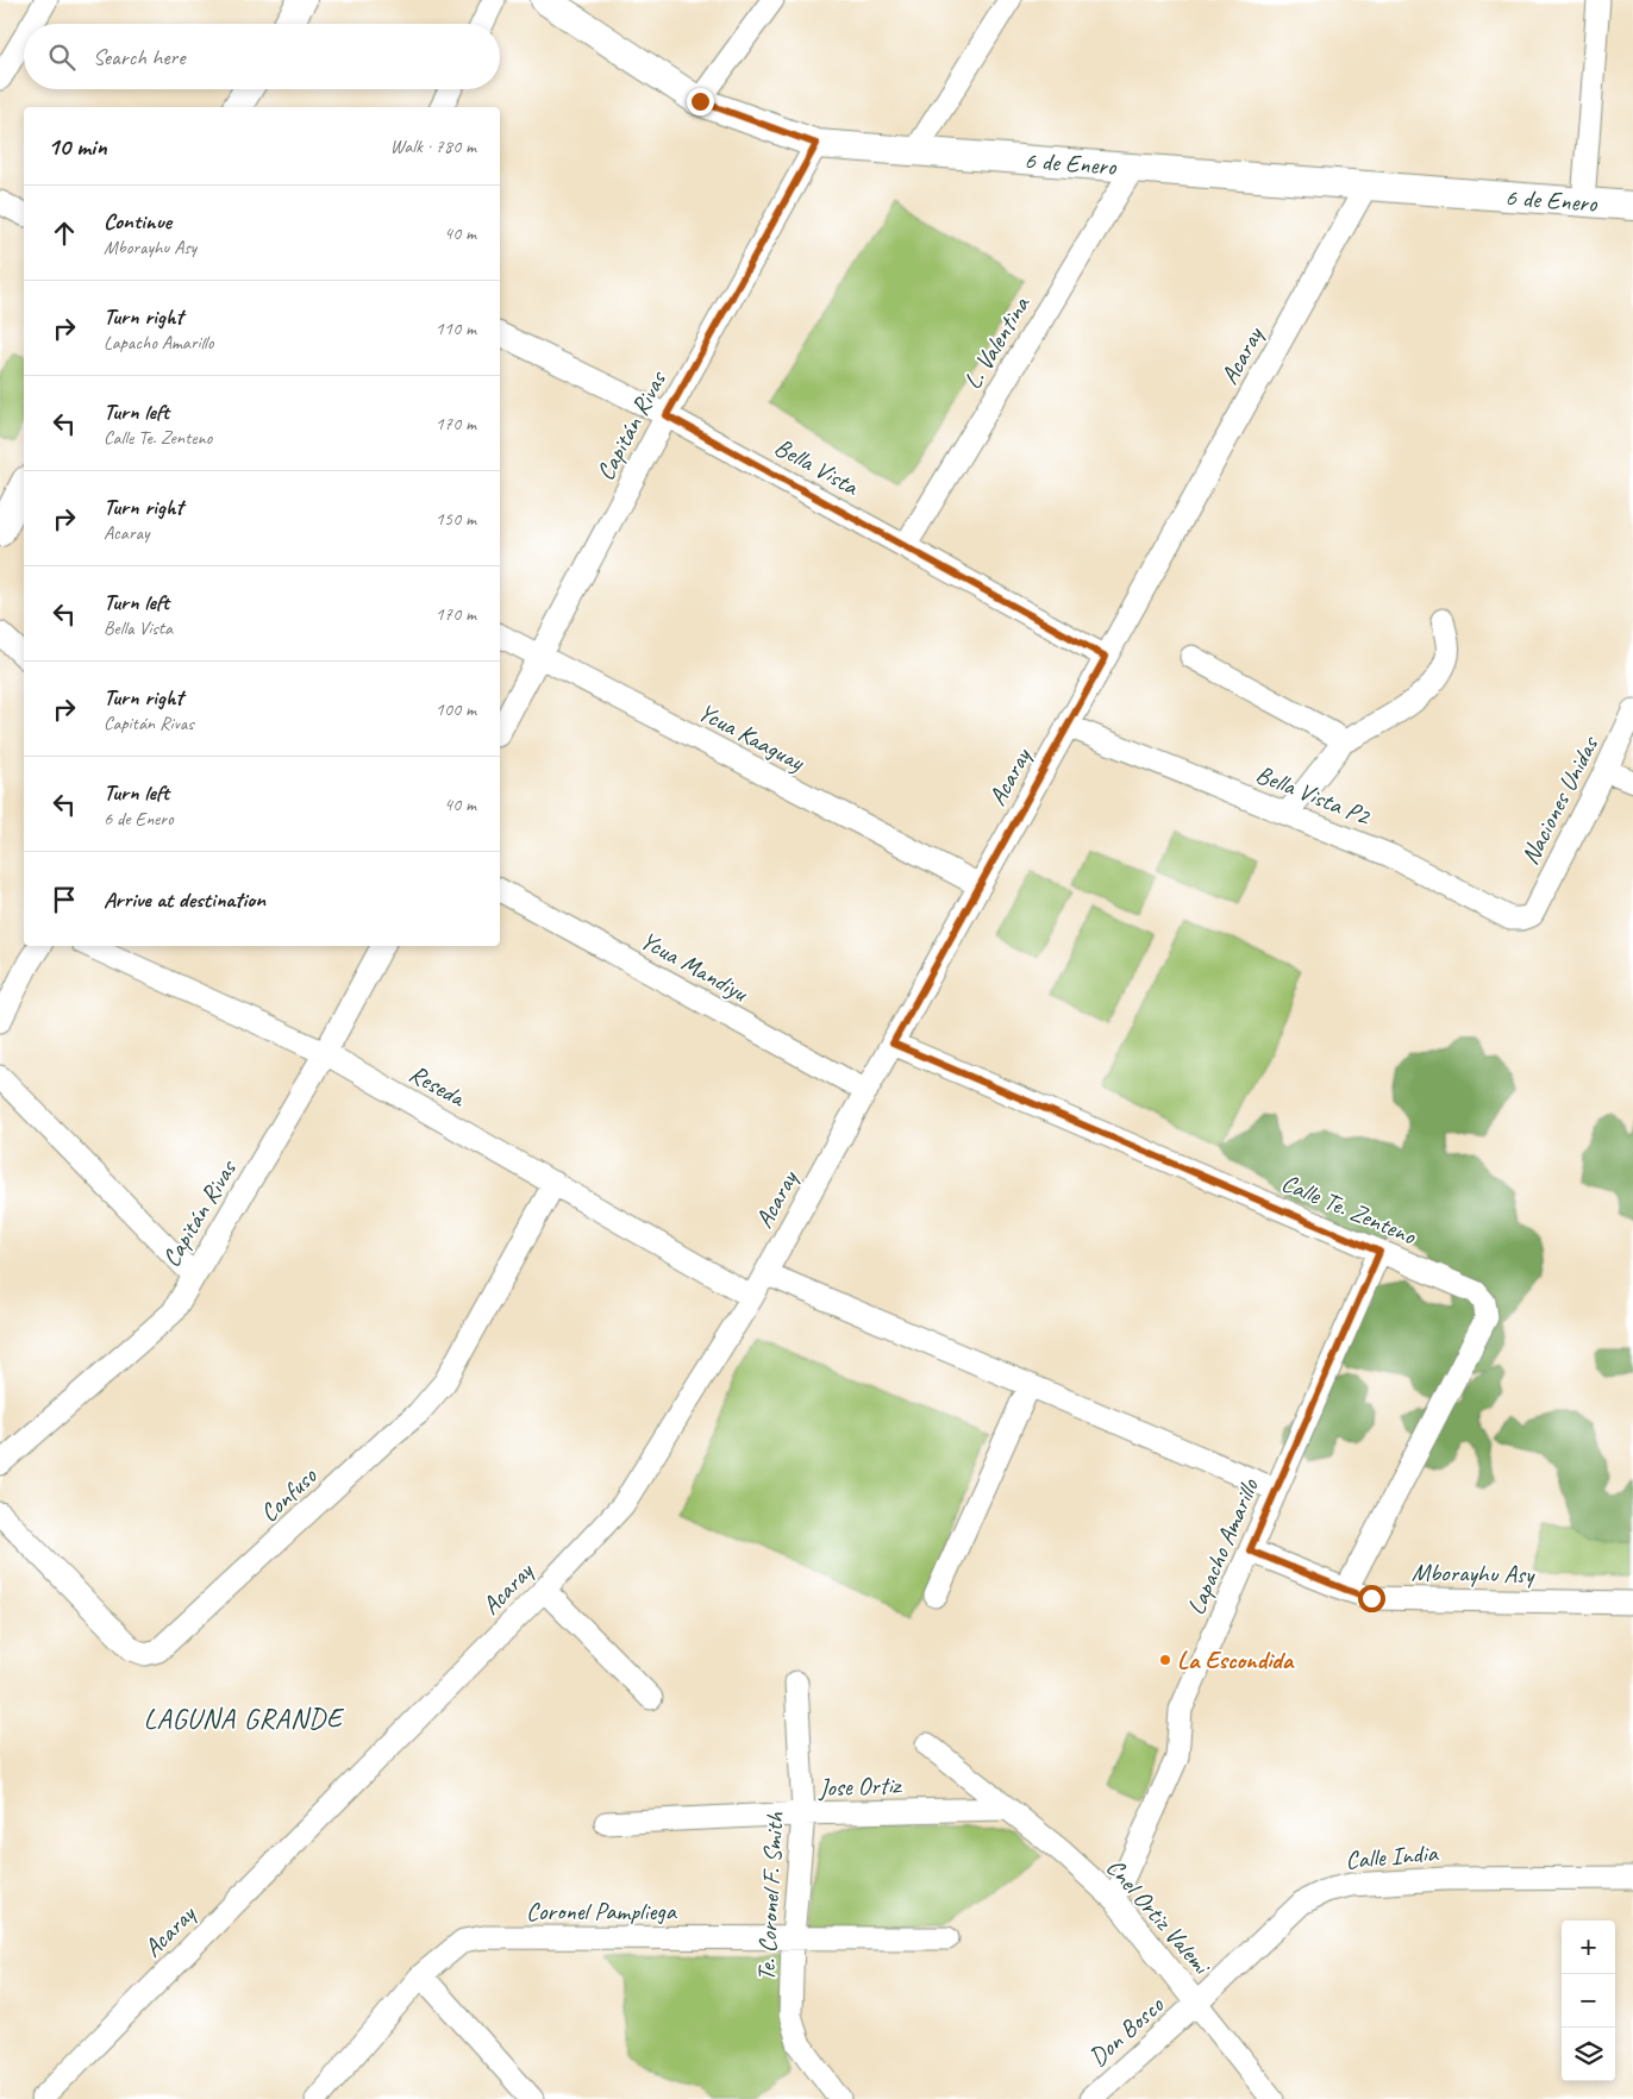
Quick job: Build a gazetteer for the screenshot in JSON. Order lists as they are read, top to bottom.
{
  "streets": {
    "main road": ["6 de Enero"],
    "street": [
      "L. Valentina",
      "Acaray",
      "Capitán Rivas",
      "Bella Vista",
      "Ycua Kaaguay",
      "Bella Vista P2",
      "Naciones Unidas",
      "Ycua Mandiyu",
      "Reseda",
      "Calle Te. Zenteno",
      "Confuso",
      "Lapacho Amarillo",
      "Mborayhu Asy",
      "Jose Ortiz",
      "Calle India",
      "Te. Coronel F. Smith",
      "Coronel Pampliega",
      "Cnel Ortiz Valemi",
      "Don Bosco"
    ]
  },
  "crossings": [
    ["6 de Enero", "L. Valentina"],
    ["6 de Enero", "Acaray"],
    ["6 de Enero", "Capitán Rivas"],
    ["L. Valentina", "Bella Vista"],
    ["Acaray", "Bella Vista"],
    ["Acaray", "Ycua Kaaguay"],
    ["Acaray", "Bella Vista P2"],
    ["Acaray", "Ycua Mandiyu"],
    ["Acaray", "Reseda"],
    ["Acaray", "Calle Te. Zenteno"],
    ["Capitán Rivas", "Bella Vista"],
    ["Capitán Rivas", "Ycua Kaaguay"],
    ["Capitán Rivas", "Reseda"],
    ["Bella Vista P2", "Naciones Unidas"],
    ["Reseda", "Confuso"],
    ["Calle Te. Zenteno", "Lapacho Amarillo"],
    ["Calle Te. Zenteno", "Mborayhu Asy"],
    ["Lapacho Amarillo", "Mborayhu Asy"],
    ["Lapacho Amarillo", "Cnel Ortiz Valemi"],
    ["Jose Ortiz", "Te. Coronel F. Smith"],
    ["Jose Ortiz", "Cnel Ortiz Valemi"],
    ["Calle India", "Cnel Ortiz Valemi"],
    ["Calle India", "Don Bosco"],
    ["Te. Coronel F. Smith", "Coronel Pampliega"],
    ["Cnel Ortiz Valemi", "Don Bosco"]
  ],
  "districts": ["LAGUNA GRANDE"],
  "places": ["La Escondida"],
  "page": {
    "search": "Search here",
    "heading": ["10 min", "Walk · 780 m"],
    "list": [
      ["Continue", "Mborayhu Asy", "40 m"],
      ["Turn right", "Lapacho Amarillo", "110 m"],
      ["Turn left", "Calle Te. Zenteno", "170 m"],
      ["Turn right", "Acaray", "150 m"],
      ["Turn left", "Bella Vista", "170 m"],
      ["Turn right", "Capitán Rivas", "100 m"],
      ["Turn left", "6 de Enero", "40 m"],
      "Arrive at destination"
    ],
    "map_buttons": ["+", "−"]
  }
}
